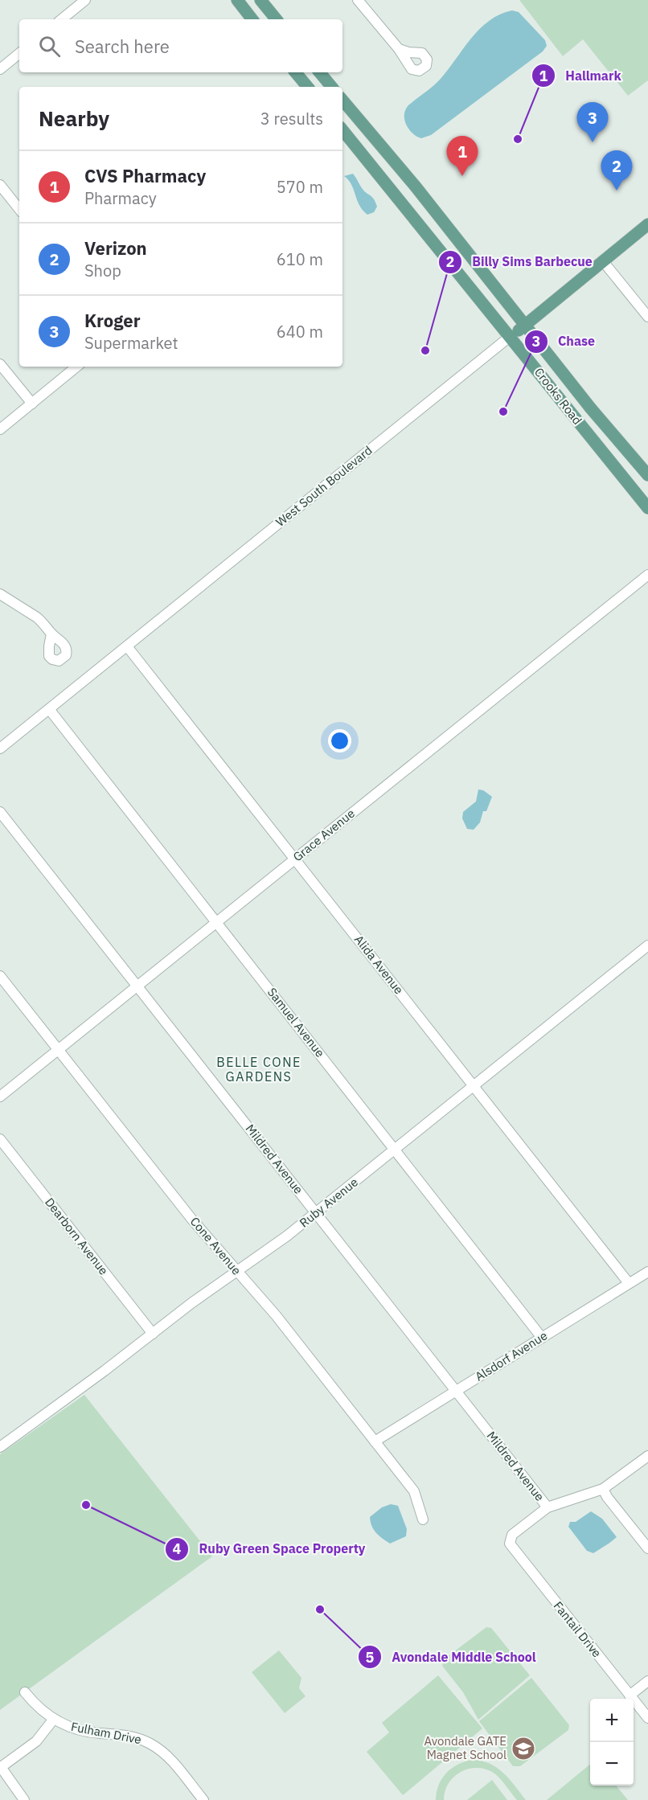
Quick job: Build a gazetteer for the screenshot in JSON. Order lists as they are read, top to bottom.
{
  "streets": {
    "main road": ["Crooks Road", "West South Boulevard"],
    "street": [
      "Grace Avenue",
      "Alida Avenue",
      "Samuel Avenue",
      "Mildred Avenue",
      "Ruby Avenue",
      "Dearborn Avenue",
      "Cone Avenue",
      "Alsdorf Avenue",
      "Fantail Drive",
      "Fulham Drive"
    ]
  },
  "crossings": [
    ["Crooks Road", "West South Boulevard"],
    ["West South Boulevard", "Alida Avenue"],
    ["West South Boulevard", "Samuel Avenue"],
    ["Grace Avenue", "Alida Avenue"],
    ["Grace Avenue", "Samuel Avenue"],
    ["Grace Avenue", "Mildred Avenue"],
    ["Grace Avenue", "Cone Avenue"],
    ["Alida Avenue", "Ruby Avenue"],
    ["Alida Avenue", "Alsdorf Avenue"],
    ["Samuel Avenue", "Ruby Avenue"],
    ["Samuel Avenue", "Alsdorf Avenue"],
    ["Mildred Avenue", "Ruby Avenue"],
    ["Mildred Avenue", "Alsdorf Avenue"],
    ["Mildred Avenue", "Fantail Drive"],
    ["Ruby Avenue", "Dearborn Avenue"],
    ["Ruby Avenue", "Cone Avenue"],
    ["Cone Avenue", "Alsdorf Avenue"]
  ],
  "districts": ["BELLE CONE GARDENS"],
  "places": {
    "other": [
      "Hallmark",
      "Billy Sims Barbecue",
      "Chase",
      "Ruby Green Space Property",
      "Avondale Middle School"
    ],
    "school or university": ["Avondale GATE Magnet School"]
  },
  "page": {
    "search": "Search here",
    "heading": ["Nearby", "3 results"],
    "pins": ["3", "1", "2"],
    "list": [
      {
        "mark": "1",
        "name": "CVS Pharmacy",
        "note": "Pharmacy",
        "value": "570 m"
      },
      {
        "mark": "2",
        "name": "Verizon",
        "note": "Shop",
        "value": "610 m"
      },
      {
        "mark": "3",
        "name": "Kroger",
        "note": "Supermarket",
        "value": "640 m"
      }
    ],
    "map_buttons": ["+", "−"]
  }
}
